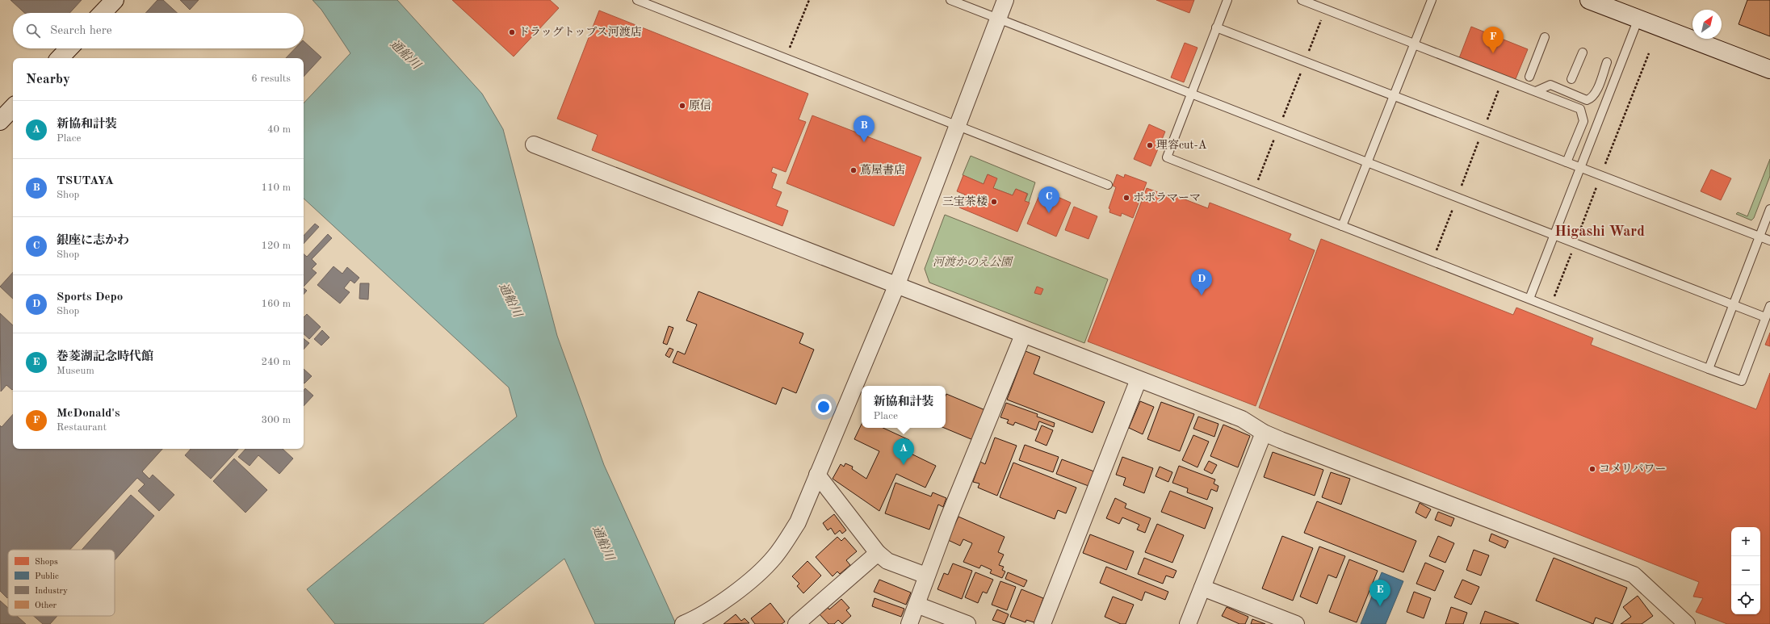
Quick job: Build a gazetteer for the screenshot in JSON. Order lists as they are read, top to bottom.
{
  "districts": ["Higashi Ward"],
  "water": ["通船川"],
  "parks": ["河渡かのえ公園"],
  "places": [
    "ドラッグトップス河渡店",
    "原信",
    "理容cut-A",
    "蔦屋書店",
    "ポポラマーマ",
    "三宝茶楼",
    "コメリパワー"
  ],
  "legend": [
    "Shops",
    "Public",
    "Industry",
    "Other"
  ],
  "north": "top right",
  "page": {
    "search": "Search here",
    "pins": [
      "F",
      "B",
      "C",
      "D",
      "A",
      "E"
    ],
    "heading": ["Nearby", "6 results"],
    "list": [
      {
        "mark": "A",
        "name": "新協和計装",
        "note": "Place",
        "value": "40 m"
      },
      {
        "mark": "B",
        "name": "TSUTAYA",
        "note": "Shop",
        "value": "110 m"
      },
      {
        "mark": "C",
        "name": "銀座に志かわ",
        "note": "Shop",
        "value": "120 m"
      },
      {
        "mark": "D",
        "name": "Sports Depo",
        "note": "Shop",
        "value": "160 m"
      },
      {
        "mark": "E",
        "name": "巻菱湖記念時代館",
        "note": "Museum",
        "value": "240 m"
      },
      {
        "mark": "F",
        "name": "McDonald's",
        "note": "Restaurant",
        "value": "300 m"
      }
    ],
    "popup": ["新協和計装", "Place"],
    "map_buttons": ["+", "−"]
  }
}
